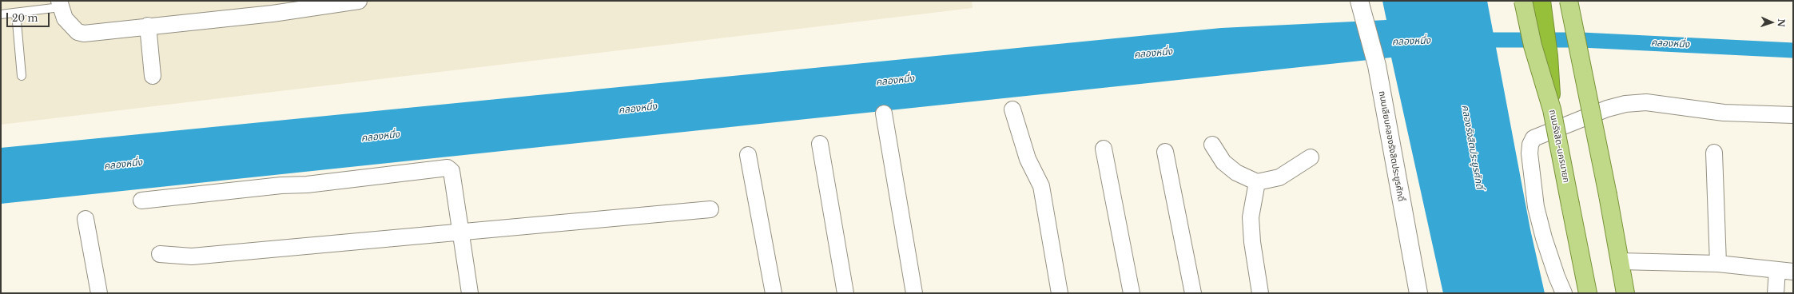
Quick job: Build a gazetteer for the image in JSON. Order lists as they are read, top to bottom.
{
  "streets": {
    "main road": ["ถนนรังสิต-นครนายก"],
    "street": ["ถนนเลียบคลองรังสิตประยูรศักดิ์"]
  },
  "water": ["คลองหนึ่ง", "คลองรังสิตประยูรศักดิ์"],
  "scale_bar": "20 m",
  "north": "right"
}
